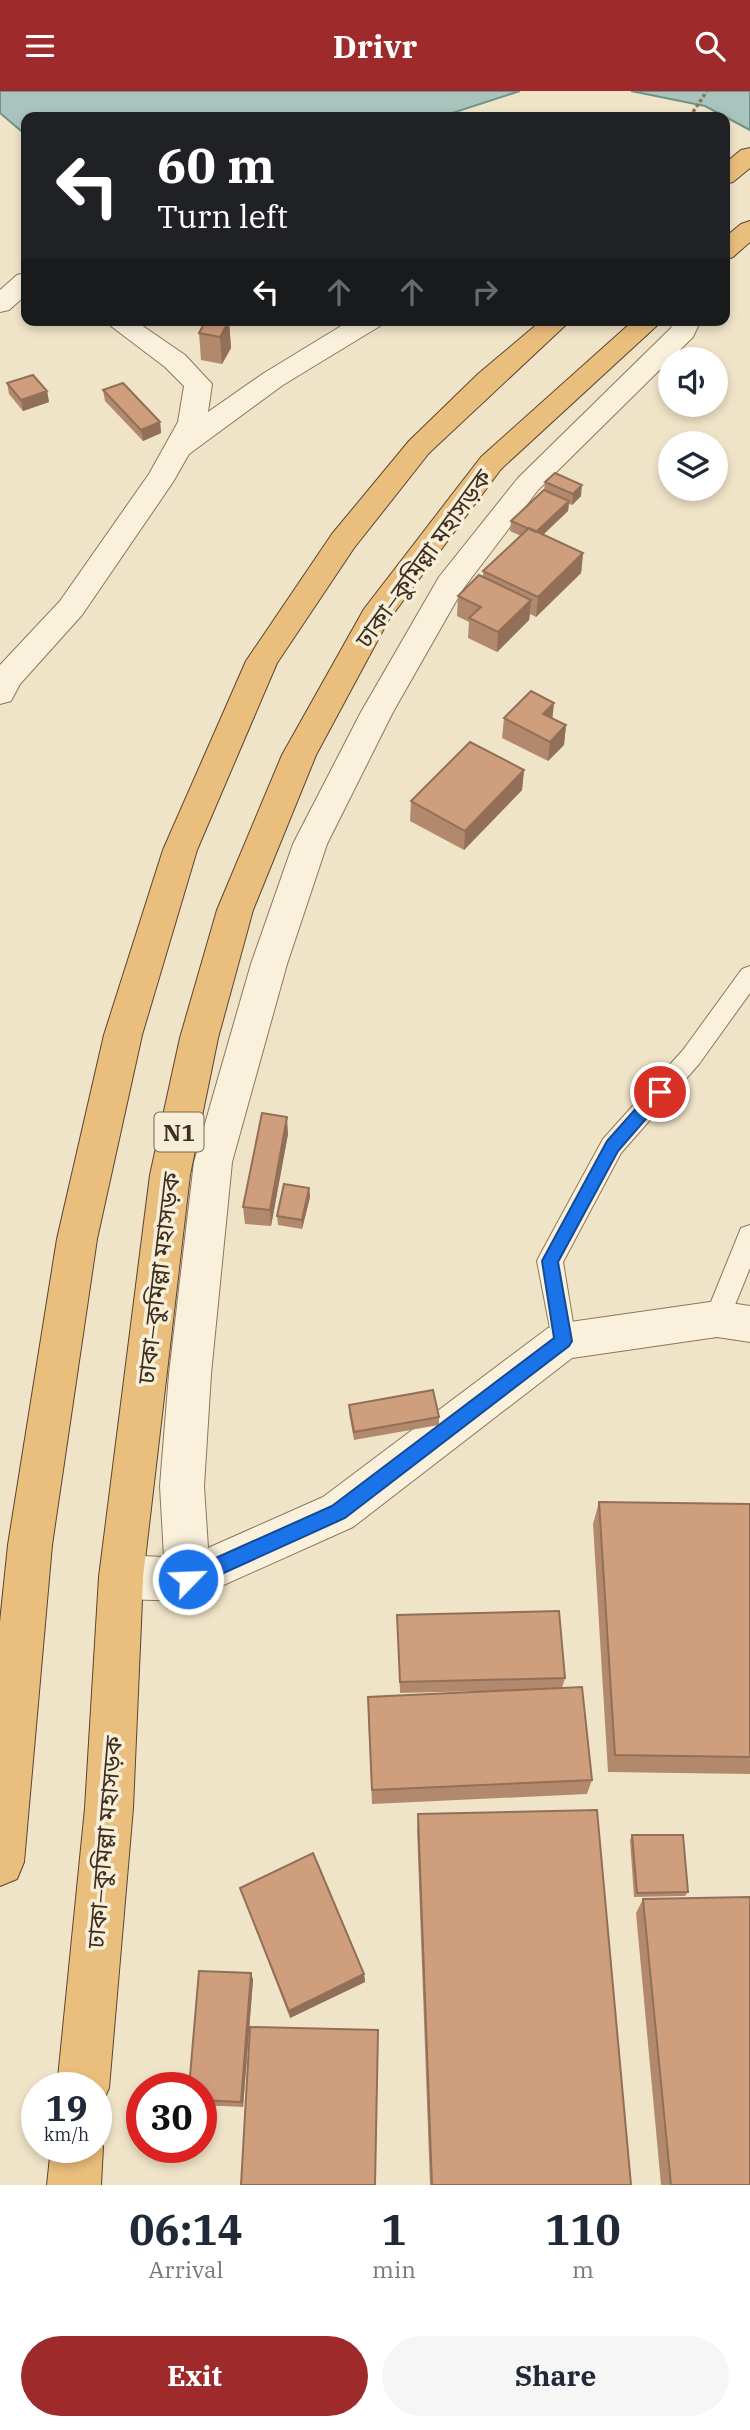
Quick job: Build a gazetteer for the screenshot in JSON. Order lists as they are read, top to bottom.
{
  "streets": {
    "highway": ["ঢাকা–কুমিল্লা মহাসড়ক", "N1"]
  },
  "page": {
    "header": "Drivr",
    "turn": ["60 m", "Turn left"],
    "speed": "19 km/h",
    "limit": "30",
    "eta": [
      "06:14",
      "Arrival",
      "1",
      "min",
      "110",
      "m"
    ],
    "buttons": ["Exit", "Share"]
  }
}
